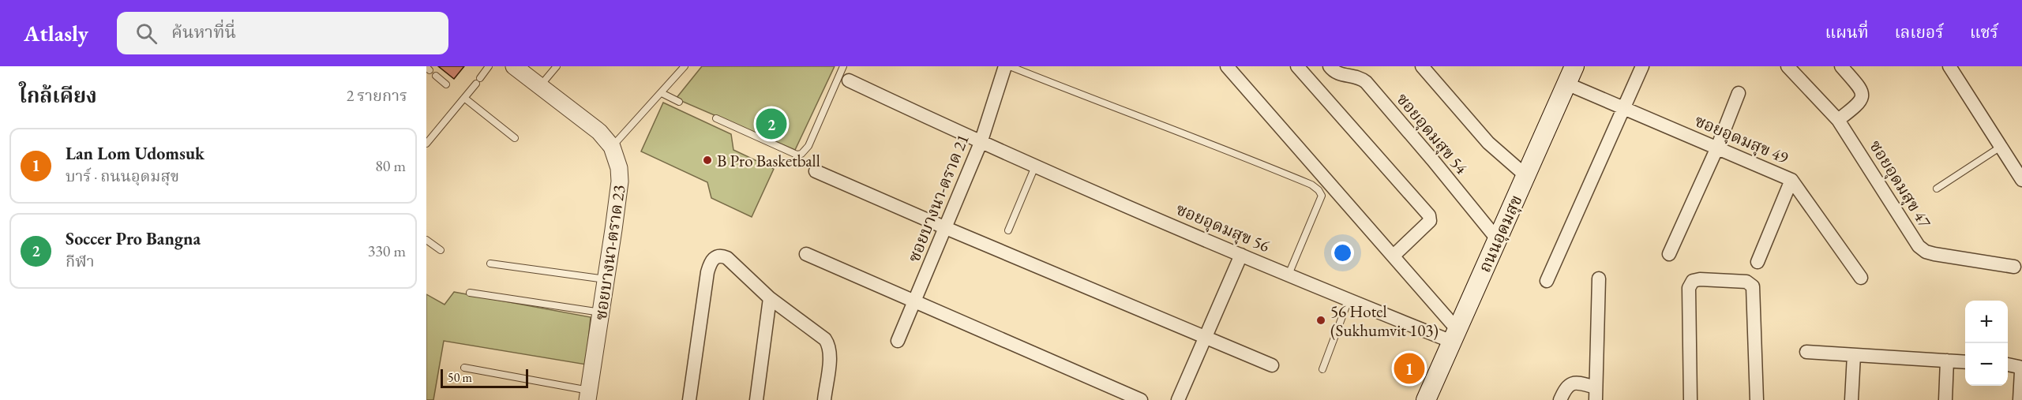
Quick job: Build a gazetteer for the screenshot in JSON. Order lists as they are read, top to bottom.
{
  "streets": {
    "main road": ["ถนนอุดมสุข"],
    "street": [
      "ซอยอุดมสุข 54",
      "ซอยอุดมสุข 49",
      "ซอยอุดมสุข 47",
      "ซอยบางนา-ตราด 21",
      "ซอยอุดมสุข 56",
      "ซอยบางนา-ตราด 23"
    ]
  },
  "crossings": [
    ["ซอยอุดมสุข 54", "ถนนอุดมสุข"],
    ["ซอยอุดมสุข 49", "ถนนอุดมสุข"],
    ["ซอยบางนา-ตราด 21", "ซอยอุดมสุข 56"],
    ["ซอยอุดมสุข 56", "ถนนอุดมสุข"]
  ],
  "places": ["B Pro Basketball", "56 Hotel (Sukhumvit 103)"],
  "scale_bar": "50 m",
  "page": {
    "header": "Atlasly",
    "search": "ค้นหาที่นี่",
    "nav": ["แผนที่", "เลเยอร์", "แชร์"],
    "heading": ["ใกล้เคียง", "2 รายการ"],
    "pins": ["2", "1"],
    "list": [
      {
        "mark": "1",
        "name": "Lan Lom Udomsuk",
        "note": "บาร์ · ถนนอุดมสุข",
        "value": "80 m"
      },
      {
        "mark": "2",
        "name": "Soccer Pro Bangna",
        "note": "กีฬา",
        "value": "330 m"
      }
    ],
    "map_buttons": ["+", "−"],
    "scale": "50 m"
  }
}
